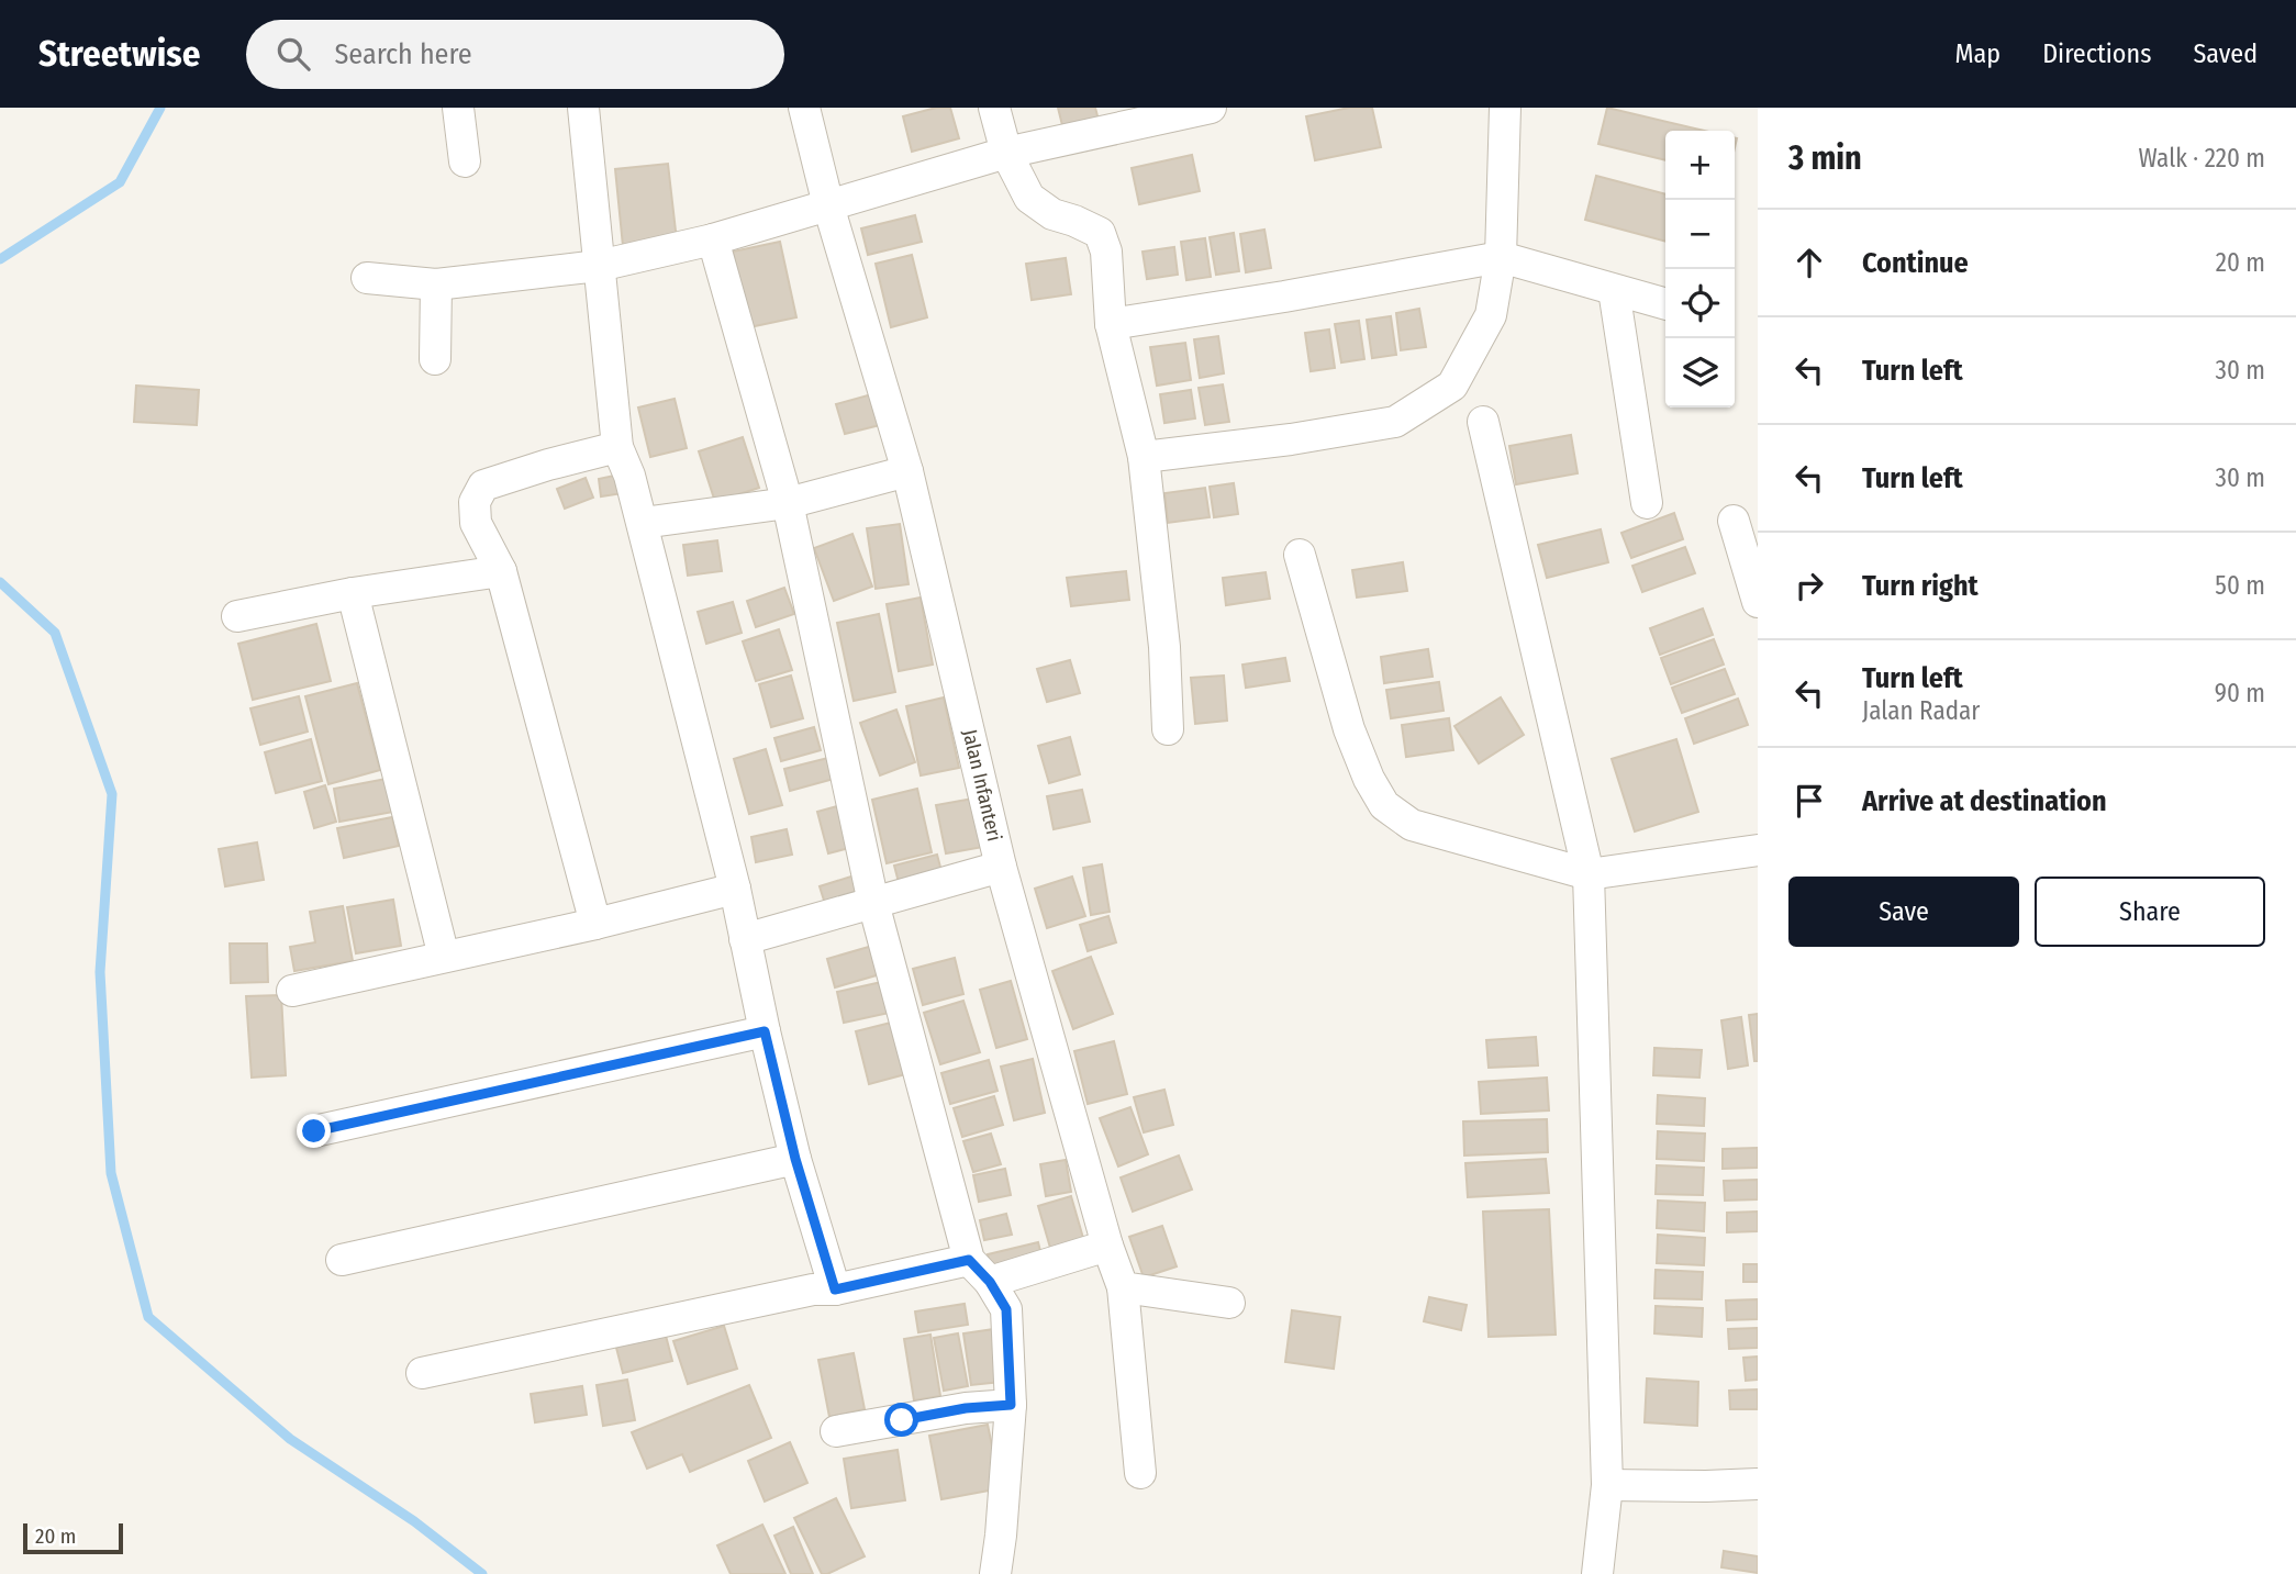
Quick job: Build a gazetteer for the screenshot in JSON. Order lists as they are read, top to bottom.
{
  "streets": {
    "street": ["Jalan Infanteri"]
  },
  "scale_bar": "20 m",
  "page": {
    "header": "Streetwise",
    "search": "Search here",
    "nav": ["Map", "Directions", "Saved"],
    "heading": ["3 min", "Walk · 220 m"],
    "map_buttons": ["+", "−"],
    "list": [
      ["Continue", "20 m"],
      ["Turn left", "30 m"],
      ["Turn left", "30 m"],
      ["Turn right", "50 m"],
      ["Turn left", "Jalan Radar", "90 m"],
      "Arrive at destination"
    ],
    "buttons": ["Save", "Share"],
    "scale": "20 m"
  }
}
